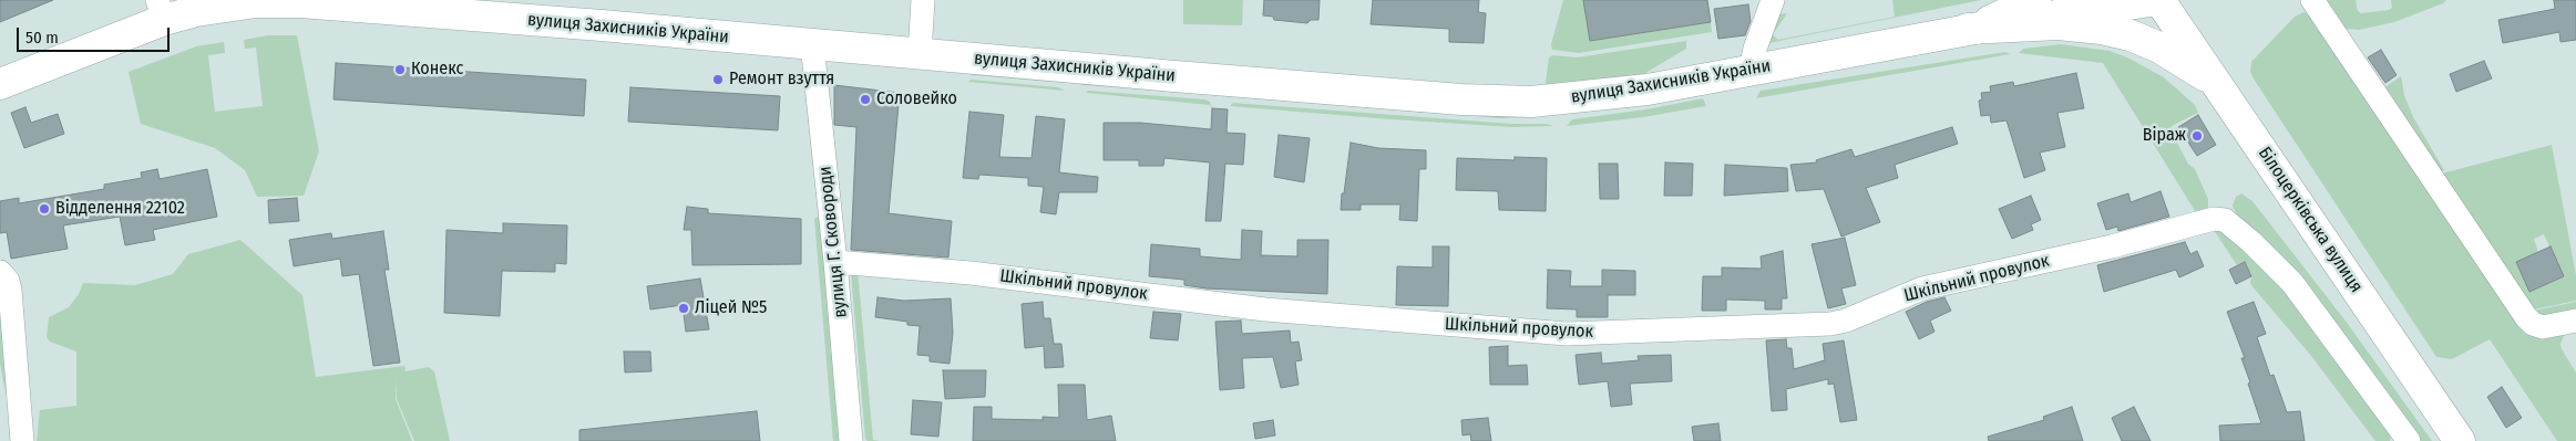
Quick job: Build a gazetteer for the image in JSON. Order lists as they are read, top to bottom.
{
  "streets": {
    "street": [
      "вулиця Захисників України",
      "Білоцерківська вулиця",
      "вулиця Г. Сковороди",
      "Шкільний провулок"
    ]
  },
  "crossings": [
    ["вулиця Захисників України", "Білоцерківська вулиця"],
    ["вулиця Захисників України", "вулиця Г. Сковороди"],
    ["вулиця Г. Сковороди", "Шкільний провулок"]
  ],
  "places": [
    "Конекс",
    "Ремонт взуття",
    "Соловейко",
    "Віраж",
    "Відделення 22102",
    "Ліцей №5"
  ],
  "scale_bar": "50 m"
}
